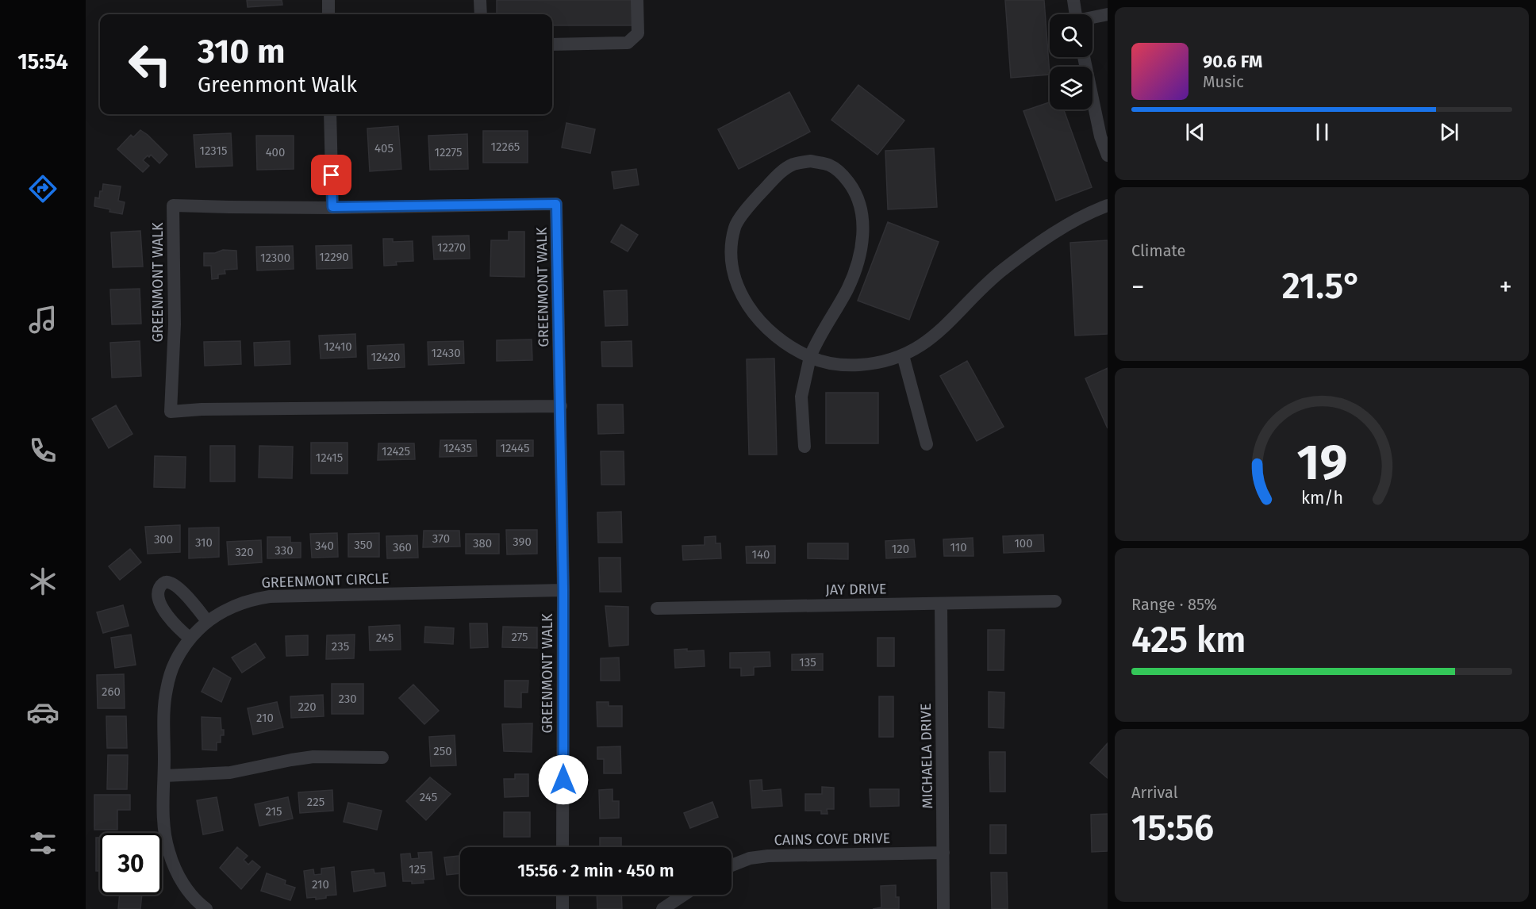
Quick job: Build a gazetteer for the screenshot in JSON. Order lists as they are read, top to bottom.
{
  "streets": {
    "street": [
      "GREENMONT WALK",
      "GREENMONT CIRCLE",
      "JAY DRIVE",
      "MICHAELA DRIVE",
      "CAINS COVE DRIVE"
    ]
  },
  "crossings": [
    ["GREENMONT WALK", "GREENMONT CIRCLE"],
    ["JAY DRIVE", "MICHAELA DRIVE"],
    ["MICHAELA DRIVE", "CAINS COVE DRIVE"]
  ],
  "house_numbers": [
    "12265",
    "405",
    "12315",
    "400",
    "12275",
    "12270",
    "12290",
    "12300",
    "12410",
    "12430",
    "12420",
    "12435",
    "12445",
    "12425",
    "12415",
    "370",
    "300",
    "390",
    "310",
    "380",
    "100",
    "350",
    "340",
    "360",
    "110",
    "120",
    "330",
    "320",
    "140",
    "275",
    "245",
    "235",
    "135",
    "260",
    "230",
    "220",
    "210",
    "250",
    "245",
    "225",
    "215",
    "125",
    "210"
  ],
  "page": {
    "tabs": "15:54",
    "turn": ["310 m", "Greenmont Walk"],
    "song": ["90.6 FM", "Music"],
    "tile": [
      "Climate",
      ["Range · 85%", "425 km"],
      ["Arrival", "15:56"]
    ],
    "heat": ["−", "21.5°", "+"],
    "limit": "30",
    "trip": "15:56 · 2 min · 450 m",
    "gauge": ["19", "km/h"]
  }
}
